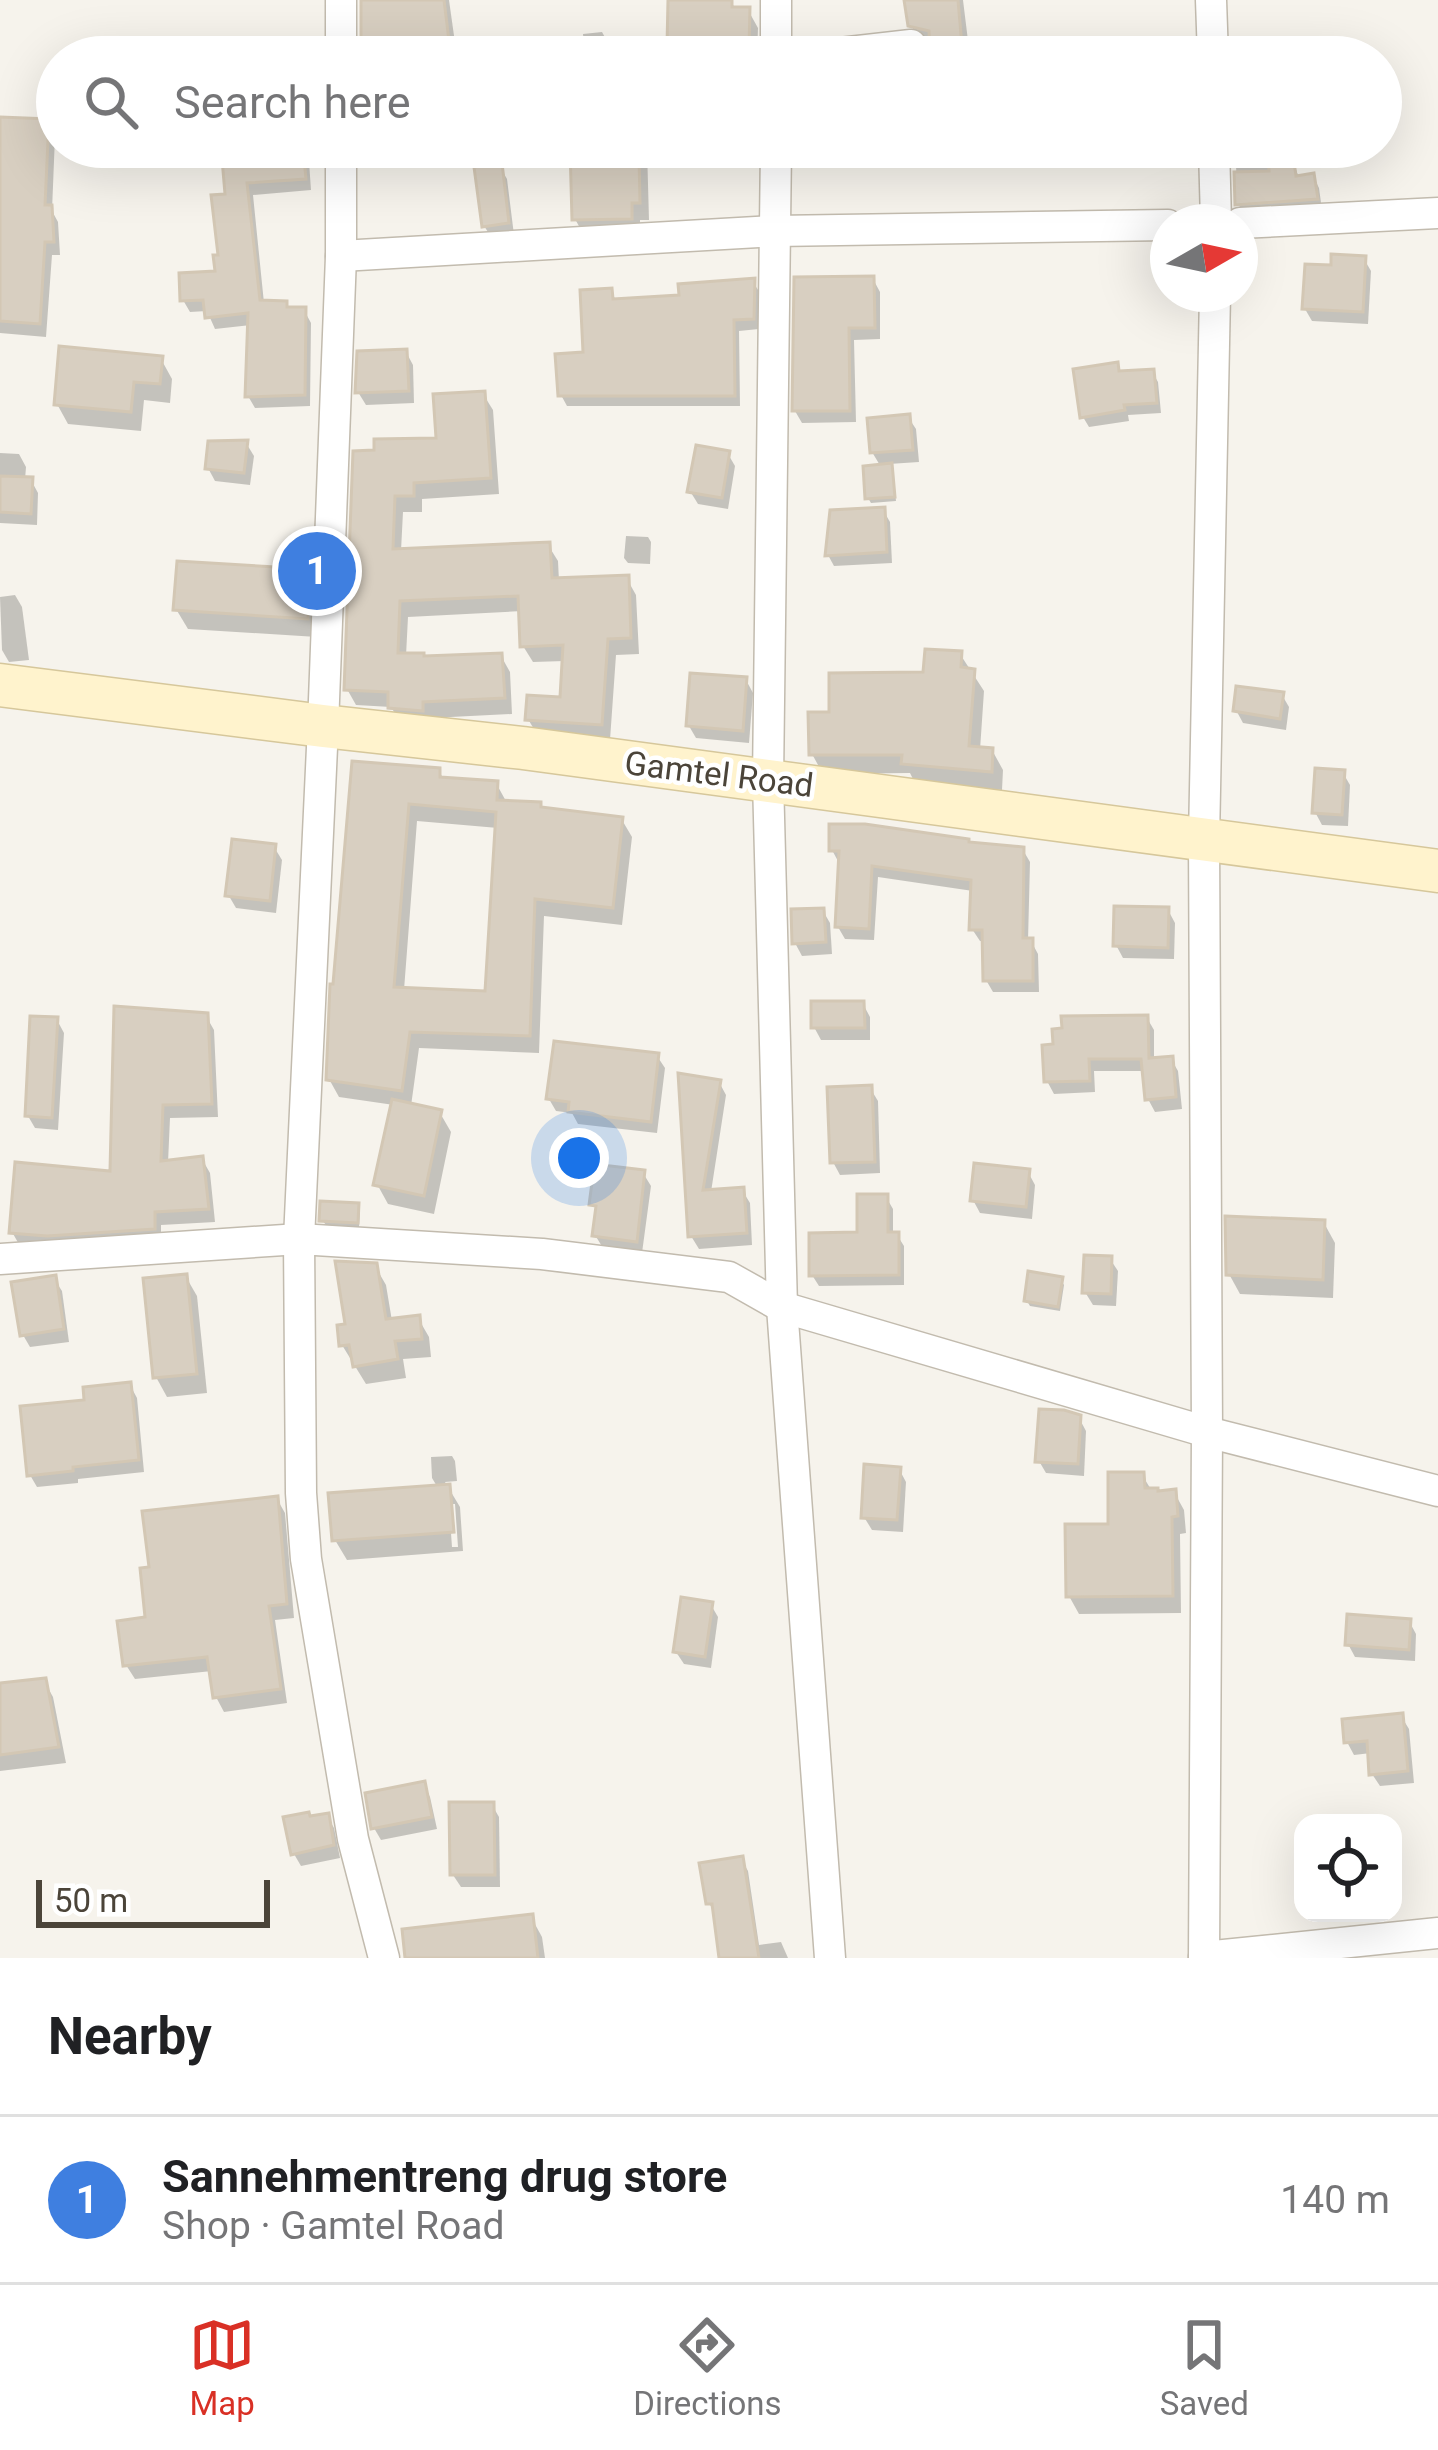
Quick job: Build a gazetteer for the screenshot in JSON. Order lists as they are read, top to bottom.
{
  "streets": {
    "street": ["Gamtel Road"]
  },
  "scale_bar": "50 m",
  "north": "right",
  "page": {
    "search": "Search here",
    "pins": "1",
    "scale": "50 m",
    "heading": "Nearby",
    "list": [
      {
        "mark": "1",
        "name": "Sannehmentreng drug store",
        "note": "Shop · Gamtel Road",
        "value": "140 m"
      }
    ],
    "nav": ["Map", "Directions", "Saved"]
  }
}
